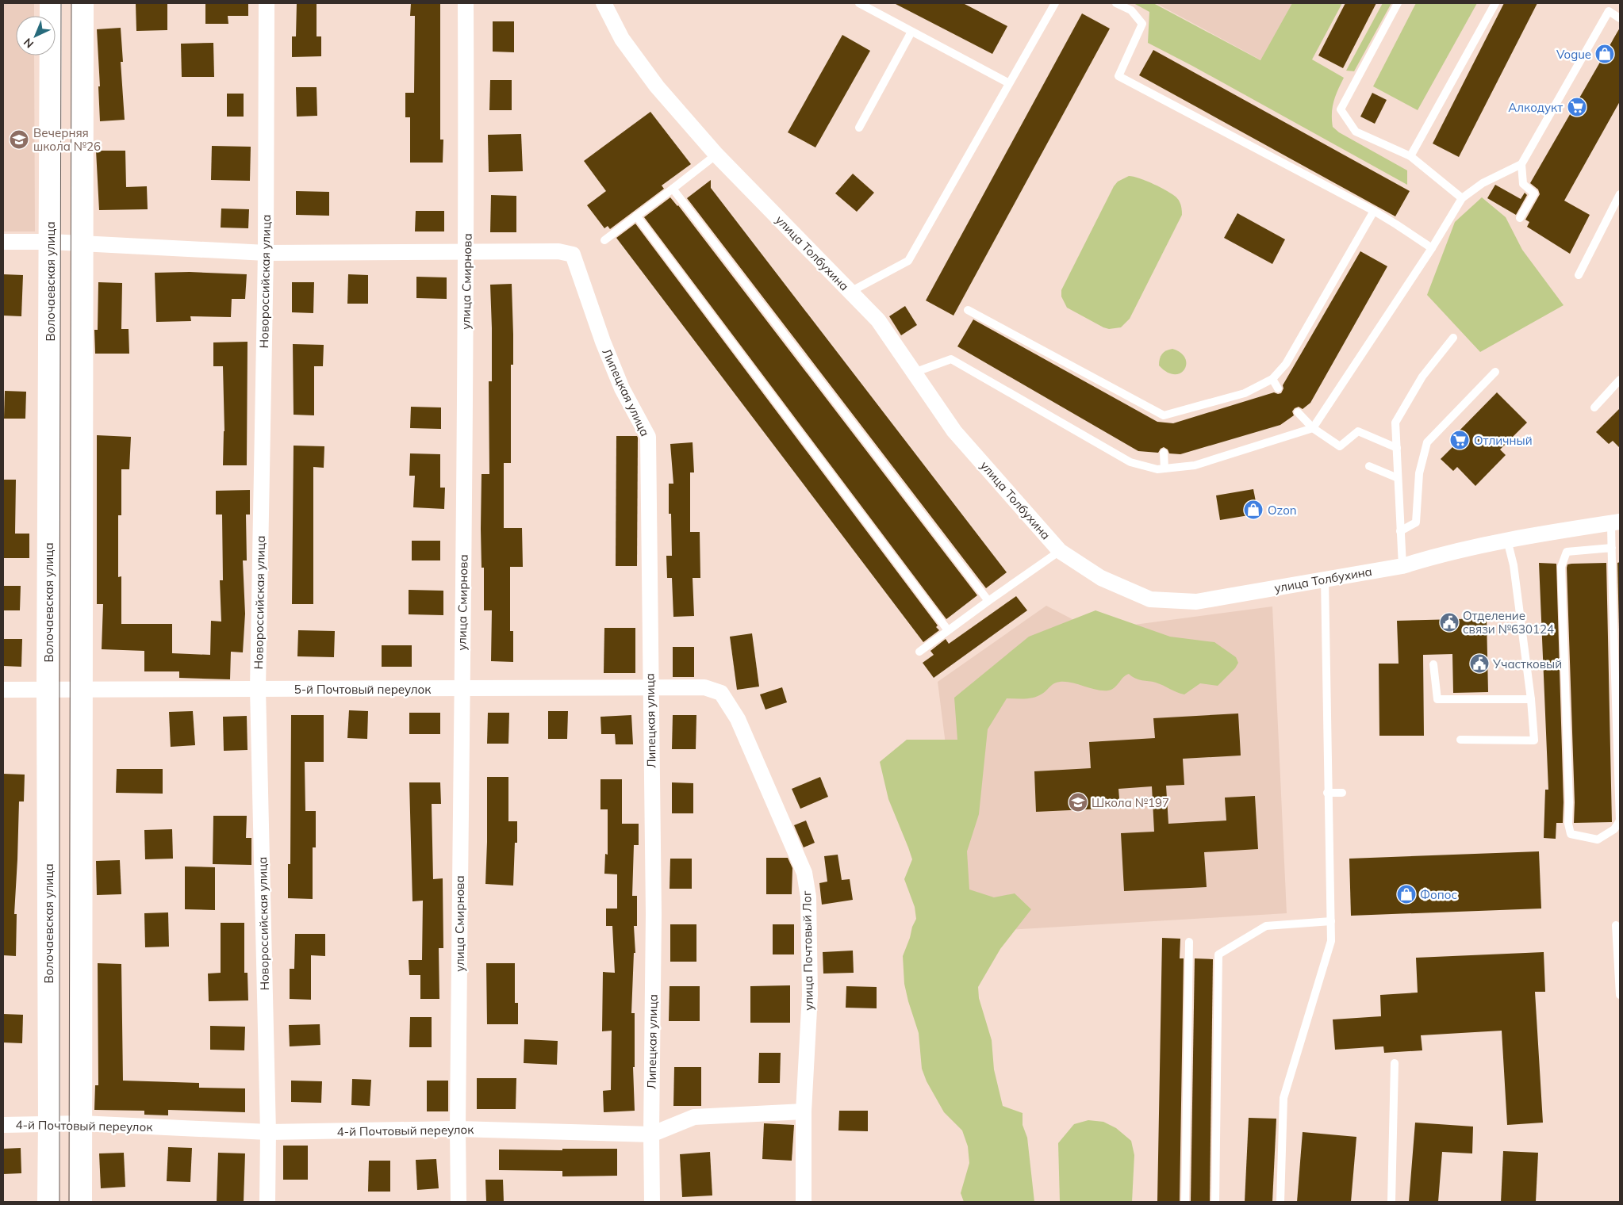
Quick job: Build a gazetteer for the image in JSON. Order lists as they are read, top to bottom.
{
  "streets": {
    "main road": ["Волочаевская улица"],
    "street": [
      "улица Толбухина",
      "Новороссийская улица",
      "улица Смирнова",
      "Липецкая улица",
      "5-й Почтовый переулок",
      "улица Почтовый Лог",
      "4-й Почтовый переулок"
    ]
  },
  "crossings": [
    ["Волочаевская улица", "5-й Почтовый переулок"],
    ["Волочаевская улица", "4-й Почтовый переулок"],
    ["Новороссийская улица", "5-й Почтовый переулок"],
    ["Новороссийская улица", "4-й Почтовый переулок"],
    ["улица Смирнова", "Липецкая улица"],
    ["улица Смирнова", "5-й Почтовый переулок"],
    ["улица Смирнова", "4-й Почтовый переулок"],
    ["Липецкая улица", "5-й Почтовый переулок"],
    ["Липецкая улица", "4-й Почтовый переулок"],
    ["5-й Почтовый переулок", "улица Почтовый Лог"],
    ["улица Почтовый Лог", "4-й Почтовый переулок"]
  ],
  "places": {
    "shop": ["Vogue", "Ozon", "Фопос"],
    "supermarket": ["Алкодукт", "Отличный"],
    "school or university": ["Вечерняя школа №26", "Школа №197"],
    "public building": ["Отделение связи №630124", "Участковый"]
  },
  "north": "bottom left"
}
